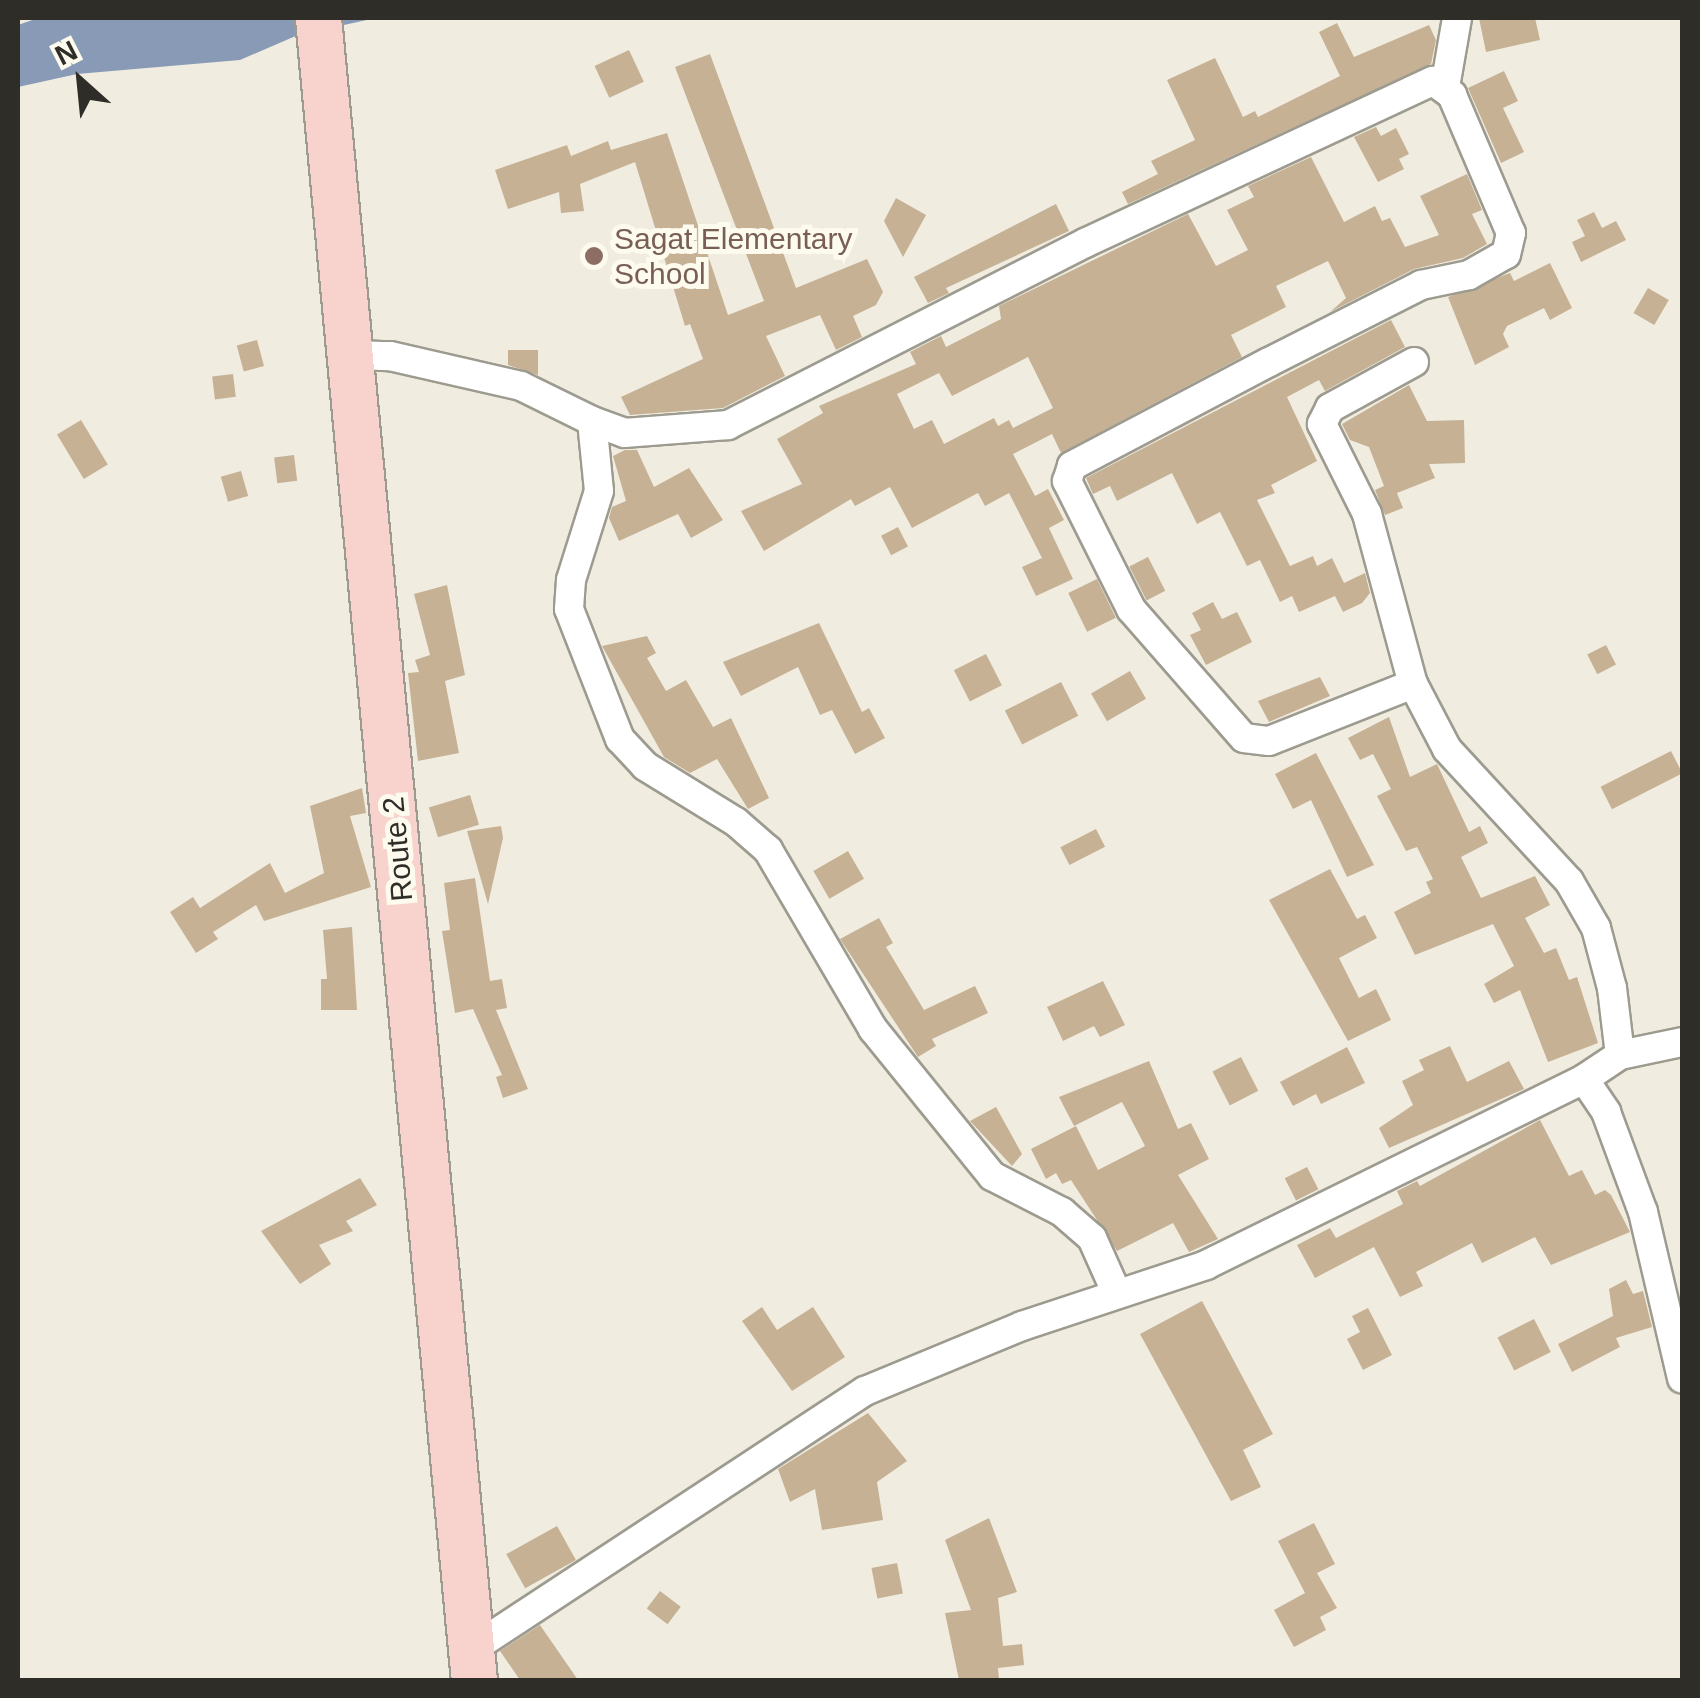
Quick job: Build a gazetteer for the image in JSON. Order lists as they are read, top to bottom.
{
  "streets": {
    "highway": ["Route 2"]
  },
  "places": ["Sagat Elementary School"],
  "north": "top left"
}
